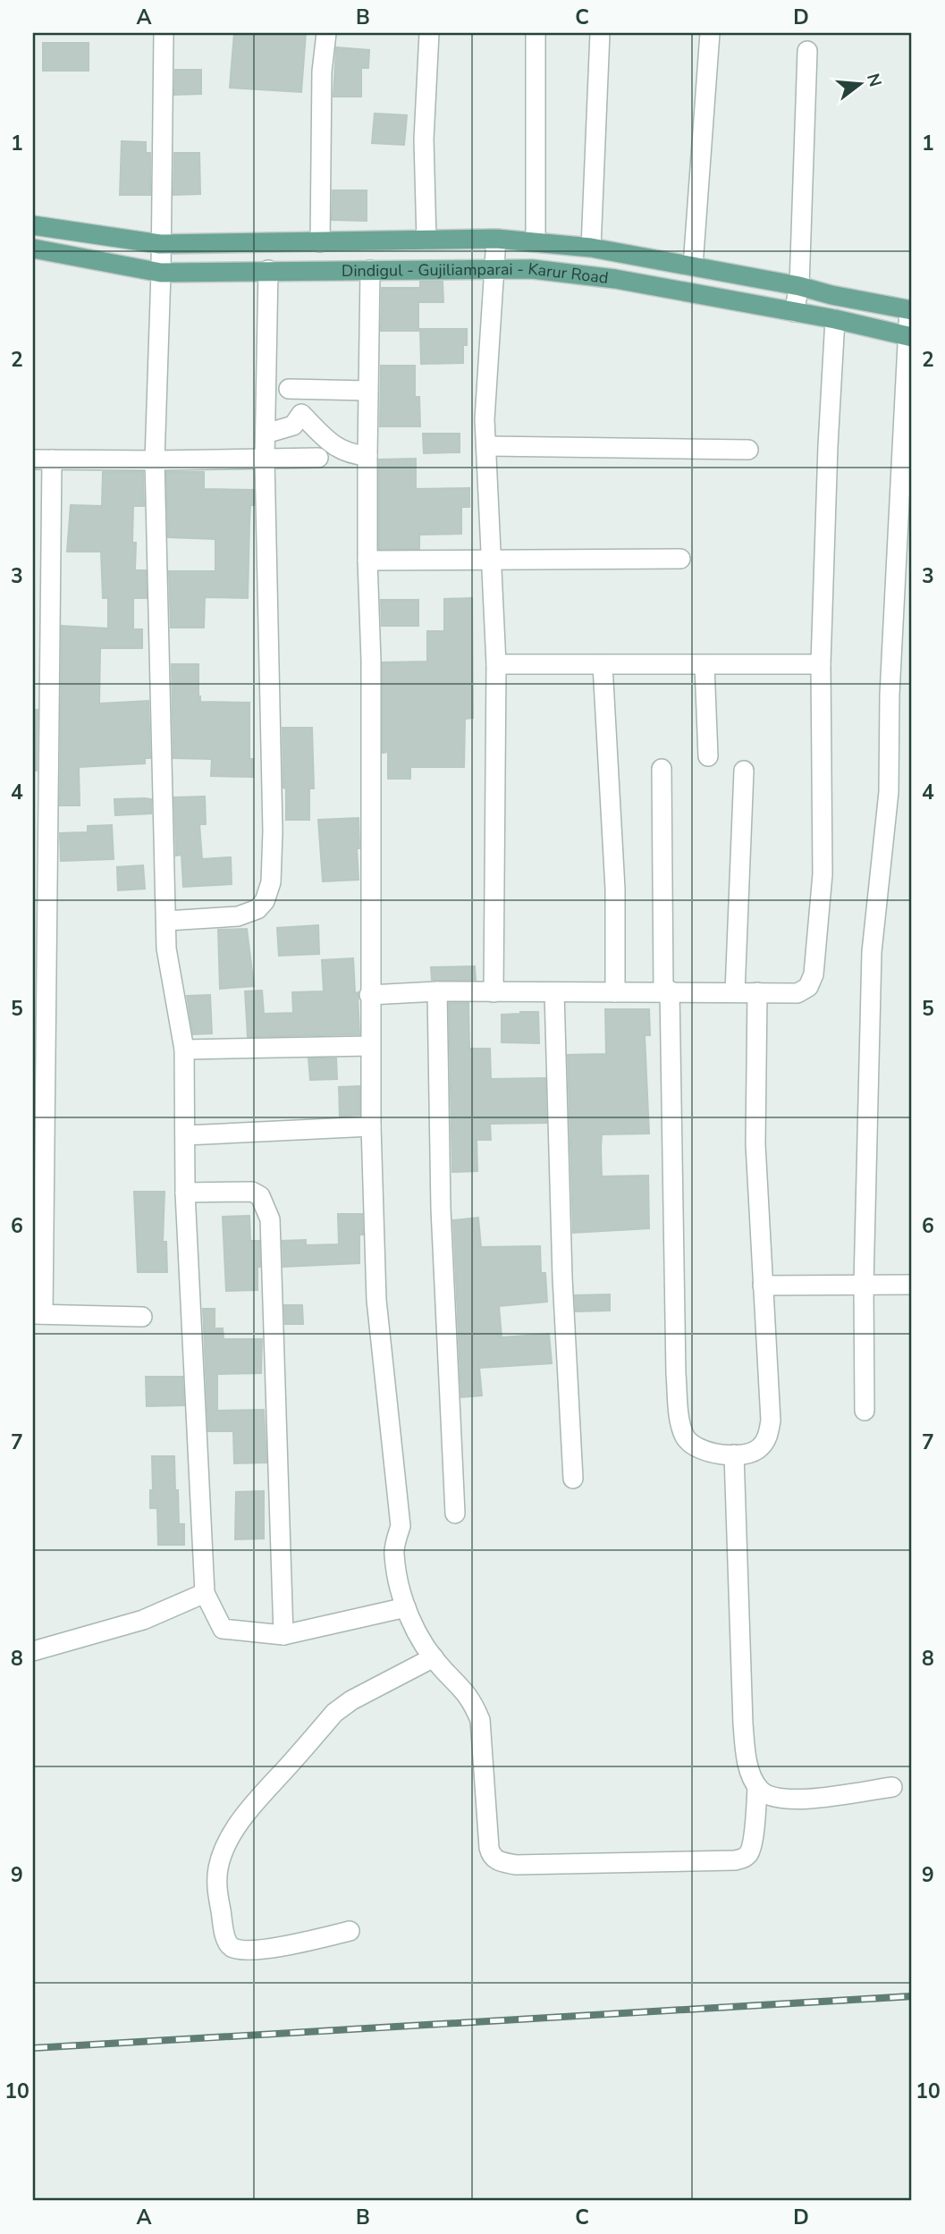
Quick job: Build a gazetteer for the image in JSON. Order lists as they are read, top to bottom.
{
  "streets": {
    "main road": ["Dindigul - Gujiliamparai - Karur Road"]
  },
  "north": "right",
  "grid": {
    "columns": [
      "A",
      "B",
      "C",
      "D"
    ],
    "rows": [
      "1",
      "2",
      "3",
      "4",
      "5",
      "6",
      "7",
      "8",
      "9",
      "10"
    ]
  }
}
